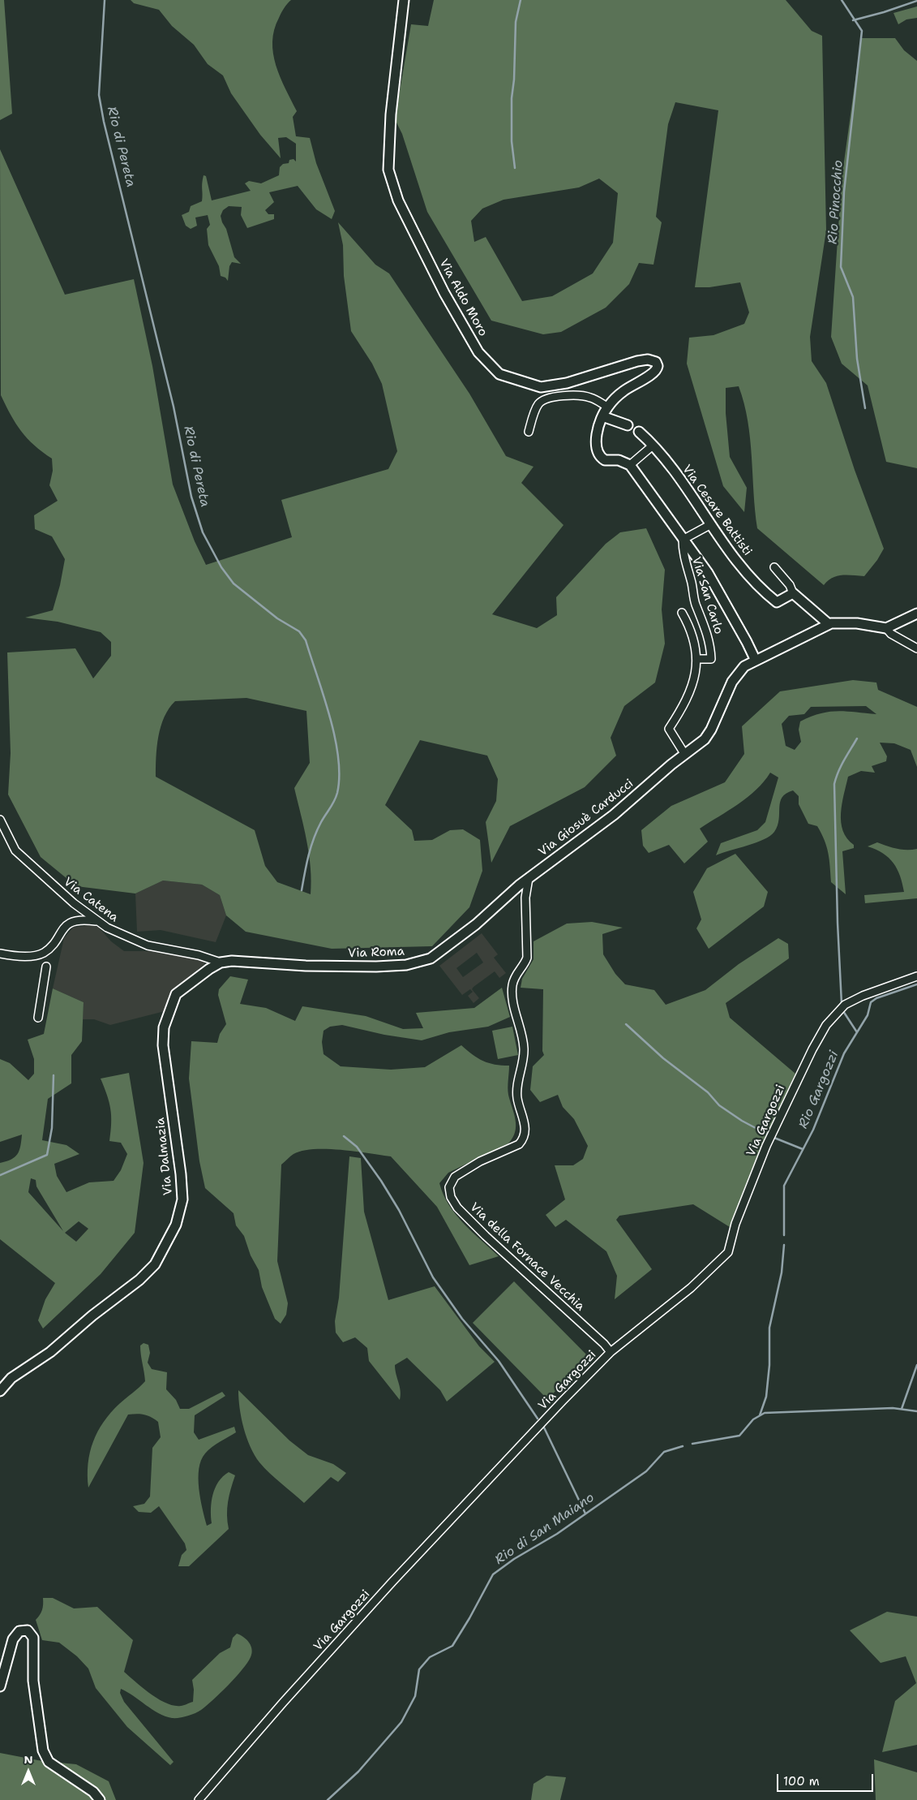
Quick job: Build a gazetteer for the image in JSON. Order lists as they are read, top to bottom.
{
  "streets": {
    "main road": [
      "Via Aldo Moro",
      "Via Cesare Battisti",
      "Via Giosuè Carducci",
      "Via Roma",
      "Via Dalmazia"
    ],
    "street": [
      "Via San Carlo",
      "Via Catena",
      "Via Gargozzi",
      "Via della Fornace Vecchia"
    ]
  },
  "crossings": [
    ["Via Giosuè Carducci", "Via Roma"],
    ["Via Giosuè Carducci", "Via della Fornace Vecchia"],
    ["Via Catena", "Via Roma"],
    ["Via Catena", "Via Dalmazia"],
    ["Via Roma", "Via Dalmazia"],
    ["Via Roma", "Via della Fornace Vecchia"],
    ["Via Gargozzi", "Via della Fornace Vecchia"]
  ],
  "water": [
    "Rio di Pereta",
    "Rio Pinocchio",
    "Rio Gargozzi",
    "Rio di San Maiano"
  ],
  "scale_bar": "100 m",
  "north": "top"
}
